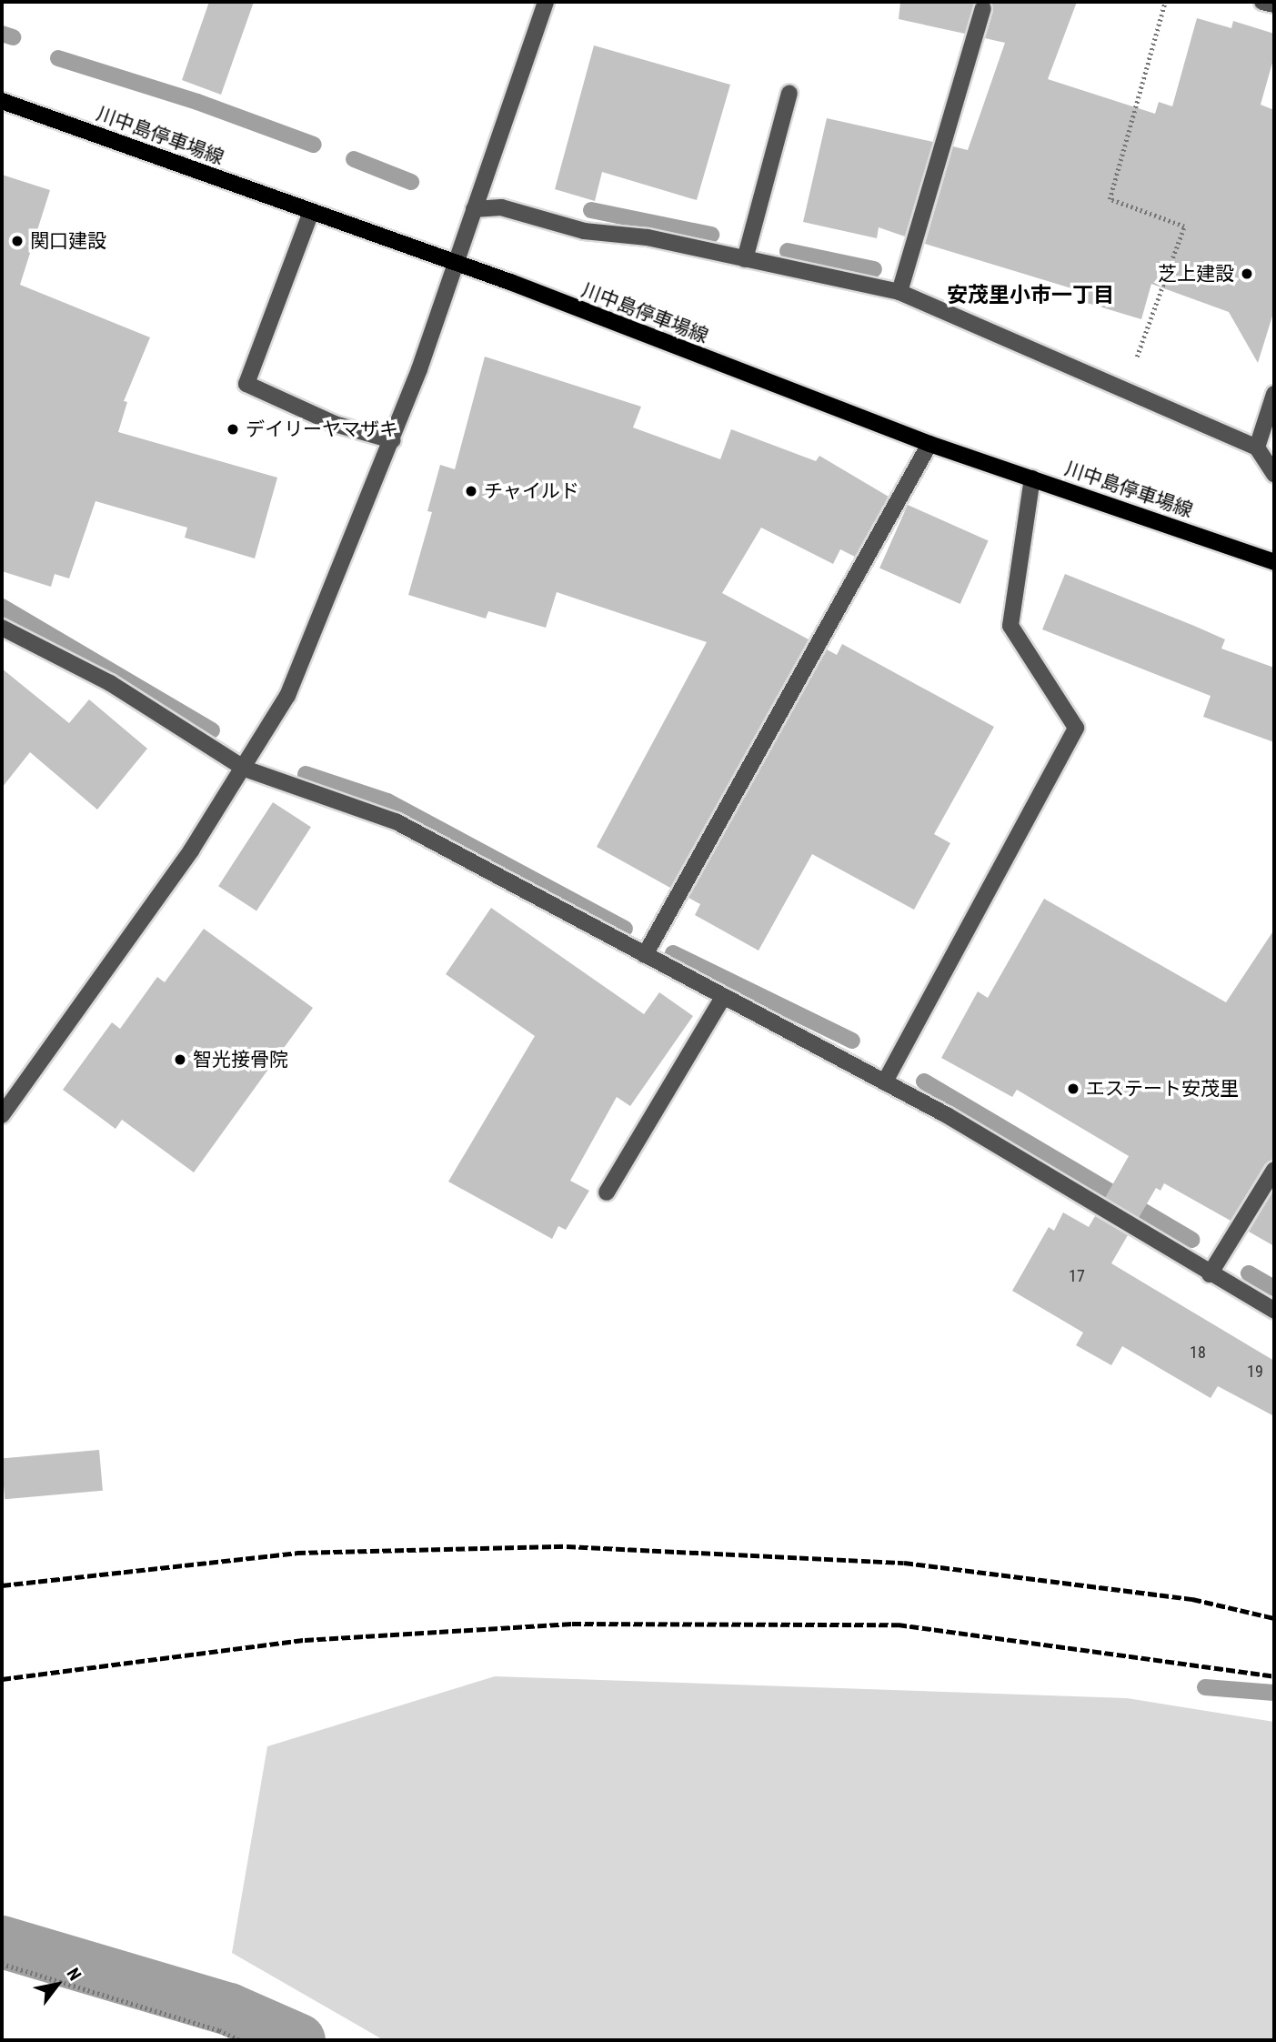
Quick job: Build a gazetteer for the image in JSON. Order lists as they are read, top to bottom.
{
  "streets": {
    "main road": ["川中島停車場線"]
  },
  "districts": ["安茂里小市一丁目"],
  "places": [
    "関口建設",
    "芝上建設",
    "デイリーヤマザキ",
    "チャイルド",
    "智光接骨院",
    "エステート安茂里"
  ],
  "house_numbers": ["17", "18", "19"],
  "north": "top right"
}
